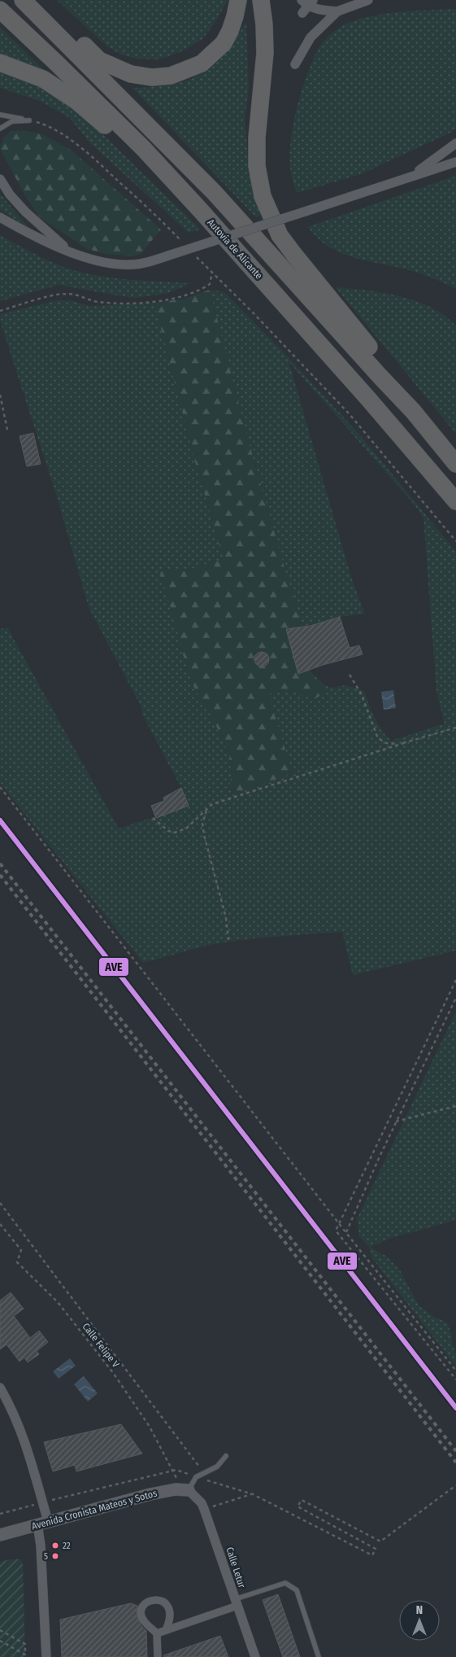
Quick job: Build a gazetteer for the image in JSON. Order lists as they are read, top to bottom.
{
  "streets": {
    "highway": ["Autovía de Alicante"],
    "street": ["Avenida Cronista Mateos y Sotos", "Calle Letur"],
    "path": ["Calle Felipe V"]
  },
  "crossings": [
    ["Calle Felipe V", "Avenida Cronista Mateos y Sotos"],
    ["Avenida Cronista Mateos y Sotos", "Calle Letur"]
  ],
  "places": ["22", "5"],
  "lines": ["transit line AVE"],
  "north": "top"
}
